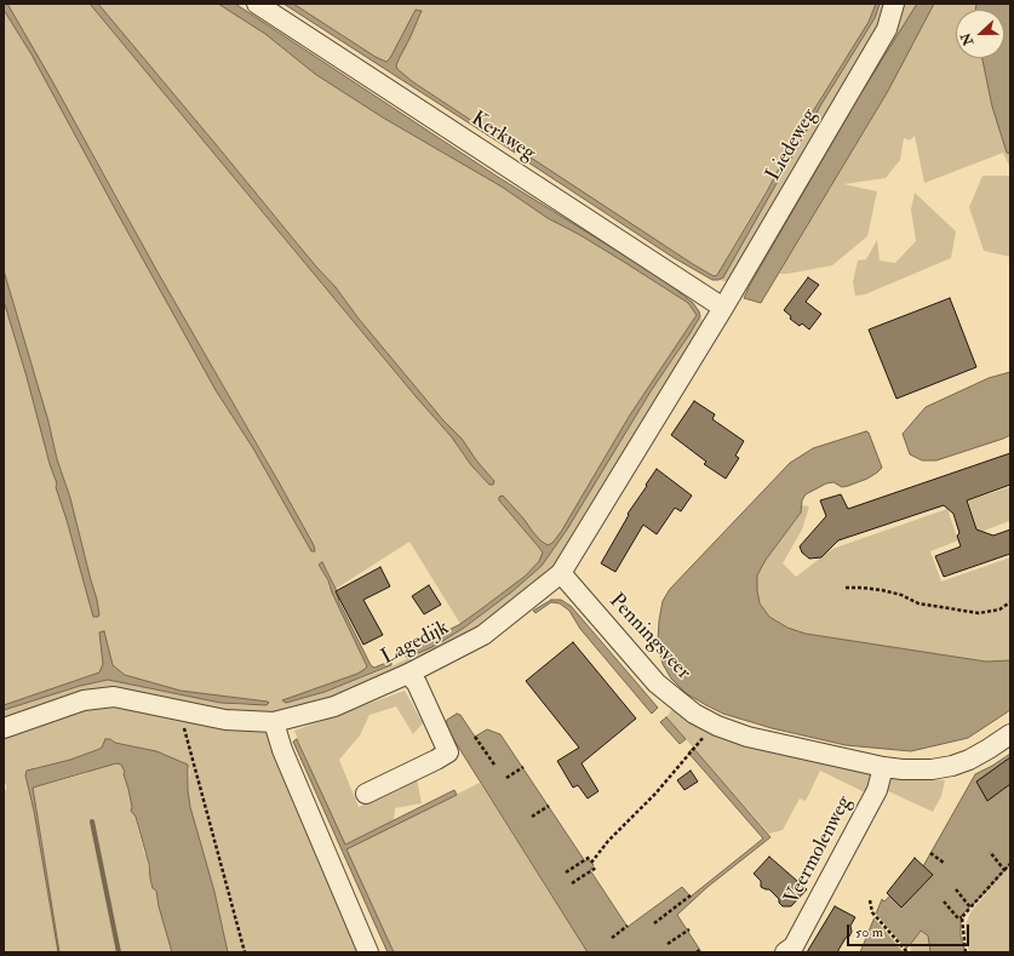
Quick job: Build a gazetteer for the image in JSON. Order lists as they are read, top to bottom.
{
  "streets": {
    "street": [
      "Kerkweg",
      "Liedeweg",
      "Penningsveer",
      "Lagedijk",
      "Veermolenweg"
    ]
  },
  "crossings": [
    ["Kerkweg", "Liedeweg"],
    ["Penningsveer", "Lagedijk"],
    ["Penningsveer", "Veermolenweg"]
  ],
  "scale_bar": "50 m",
  "north": "left"
}
